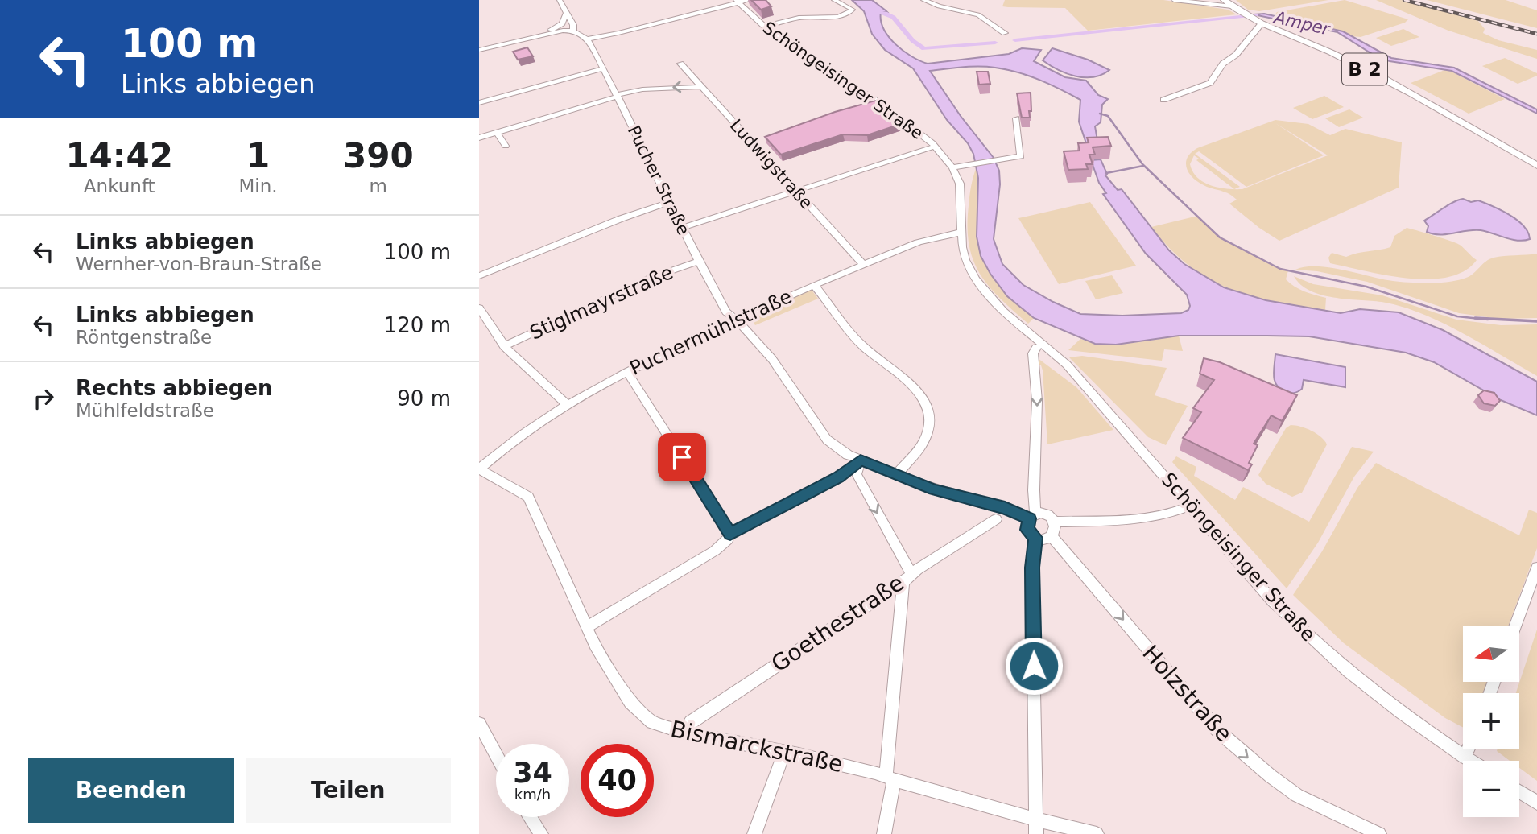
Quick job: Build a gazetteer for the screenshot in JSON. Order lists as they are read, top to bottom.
{
  "streets": {
    "main road": ["B 2"],
    "street": [
      "Schöngeisinger Straße",
      "Ludwigstraße",
      "Pucher Straße",
      "Stiglmayrstraße",
      "Puchermühlstraße",
      "Goethestraße",
      "Holzstraße",
      "Bismarckstraße"
    ]
  },
  "crossings": [
    ["Schöngeisinger Straße", "Puchermühlstraße"],
    ["Ludwigstraße", "Puchermühlstraße"],
    ["Pucher Straße", "Stiglmayrstraße"],
    ["Pucher Straße", "Puchermühlstraße"],
    ["Pucher Straße", "Holzstraße"],
    ["Puchermühlstraße", "Bismarckstraße"],
    ["Goethestraße", "Bismarckstraße"]
  ],
  "one_way": ["Holzstraße"],
  "water": ["Amper"],
  "north": "left",
  "page": {
    "turn": ["100 m", "Links abbiegen"],
    "eta": [
      "14:42",
      "Ankunft",
      "1",
      "Min.",
      "390",
      "m"
    ],
    "list": [
      {
        "name": "Links abbiegen",
        "note": "Wernher-von-Braun-Straße",
        "value": "100 m"
      },
      {
        "name": "Links abbiegen",
        "note": "Röntgenstraße",
        "value": "120 m"
      },
      {
        "name": "Rechts abbiegen",
        "note": "Mühlfeldstraße",
        "value": "90 m"
      }
    ],
    "map_buttons": ["+", "−"],
    "speed": "34 km/h",
    "limit": "40",
    "buttons": ["Beenden", "Teilen"]
  }
}
